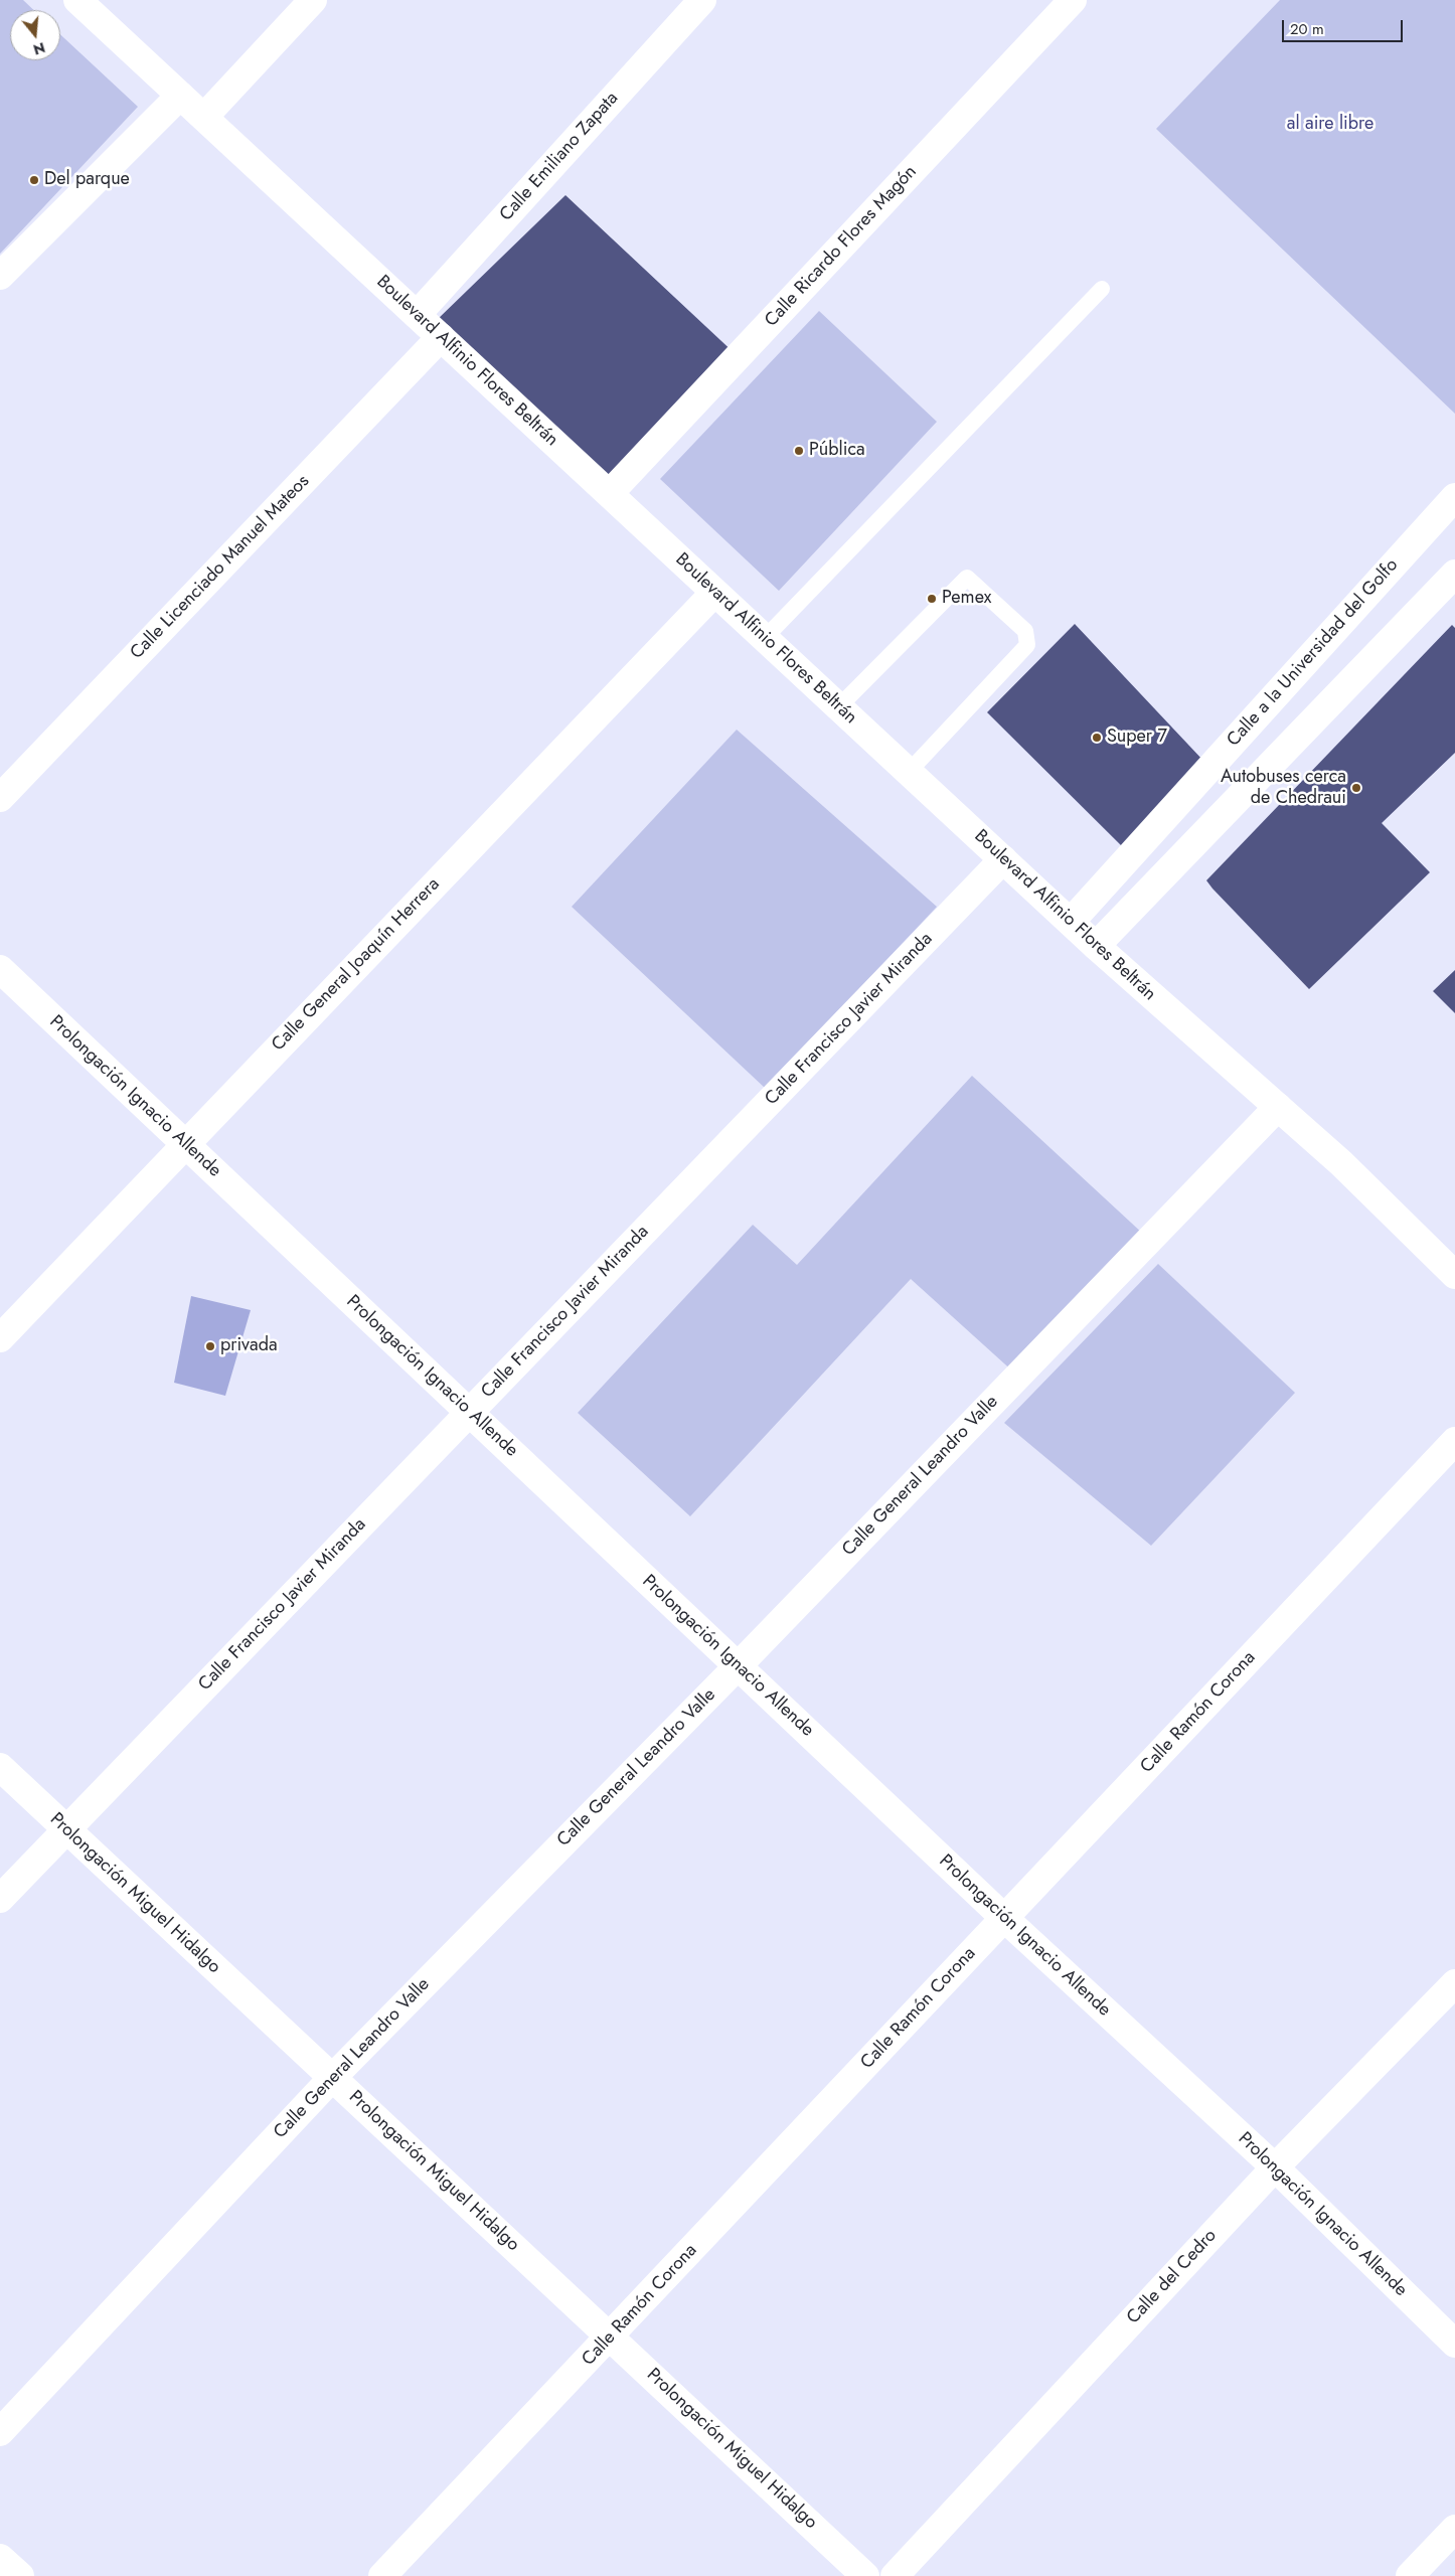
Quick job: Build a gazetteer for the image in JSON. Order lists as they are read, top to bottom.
{
  "streets": {
    "street": [
      "Calle Emiliano Zapata",
      "Calle Ricardo Flores Magón",
      "Boulevard Alfinio Flores Beltrán",
      "Calle Licenciado Manuel Mateos",
      "Calle a la Universidad del Golfo",
      "Calle General Joaquín Herrera",
      "Calle Francisco Javier Miranda",
      "Prolongación Ignacio Allende",
      "Calle General Leandro Valle",
      "Calle Ramón Corona",
      "Prolongación Miguel Hidalgo",
      "Calle del Cedro"
    ]
  },
  "crossings": [
    ["Calle Emiliano Zapata", "Boulevard Alfinio Flores Beltrán"],
    ["Calle Ricardo Flores Magón", "Boulevard Alfinio Flores Beltrán"],
    ["Boulevard Alfinio Flores Beltrán", "Calle Licenciado Manuel Mateos"],
    ["Boulevard Alfinio Flores Beltrán", "Calle a la Universidad del Golfo"],
    ["Boulevard Alfinio Flores Beltrán", "Calle General Joaquín Herrera"],
    ["Boulevard Alfinio Flores Beltrán", "Calle Francisco Javier Miranda"],
    ["Boulevard Alfinio Flores Beltrán", "Calle General Leandro Valle"],
    ["Calle General Joaquín Herrera", "Prolongación Ignacio Allende"],
    ["Calle Francisco Javier Miranda", "Prolongación Ignacio Allende"],
    ["Calle Francisco Javier Miranda", "Prolongación Miguel Hidalgo"],
    ["Prolongación Ignacio Allende", "Calle General Leandro Valle"],
    ["Prolongación Ignacio Allende", "Calle Ramón Corona"],
    ["Prolongación Ignacio Allende", "Calle del Cedro"],
    ["Calle General Leandro Valle", "Prolongación Miguel Hidalgo"],
    ["Calle Ramón Corona", "Prolongación Miguel Hidalgo"]
  ],
  "parks": ["al aire libre"],
  "places": [
    "Del parque",
    "Pública",
    "Pemex",
    "Super 7",
    "Autobuses cerca de Chedraui",
    "privada"
  ],
  "scale_bar": "20 m",
  "north": "bottom"
}
